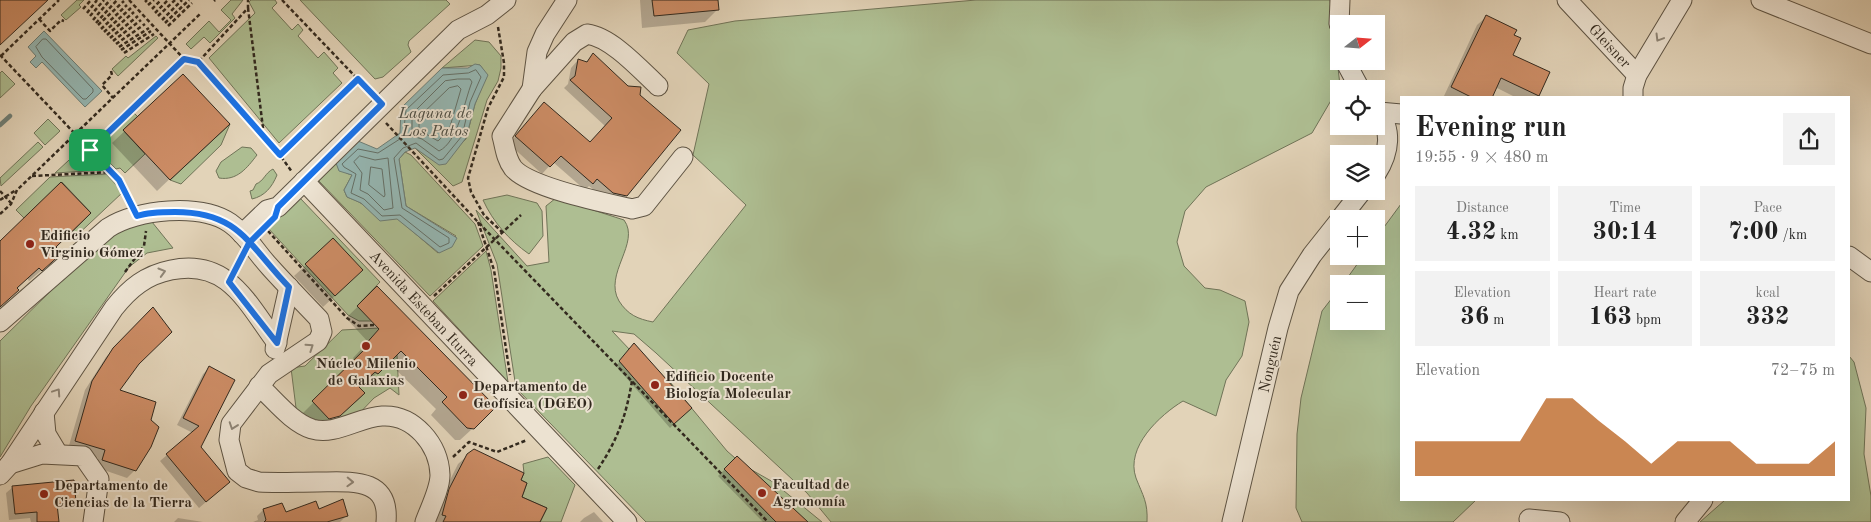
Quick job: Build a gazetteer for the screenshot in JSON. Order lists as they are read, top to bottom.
{
  "streets": {
    "street": ["Gleisner", "Avenida Esteban Iturra", "Nonguén"]
  },
  "water": ["Laguna de Los Patos"],
  "places": [
    "Edificio Virginio Gómez",
    "Núcleo Milenio de Galaxias",
    "Edificio Docente Biología Molecular",
    "Departamento de Geofísica (DGEO)",
    "Facultad de Agronomía",
    "Departamento de Ciencias de la Tierra"
  ],
  "north": "right",
  "page": {
    "map_buttons": ["+", "−"],
    "heading": ["Evening run", "19:55 · 9 × 480 m"],
    "stats": [
      ["Distance", "4.32 km"],
      ["Time", "30:14"],
      ["Pace", "7:00 /km"],
      ["Elevation", "36 m"],
      ["Heart rate", "163 bpm"],
      ["kcal", "332"]
    ],
    "chart": ["Elevation", "72–75 m"]
  }
}
